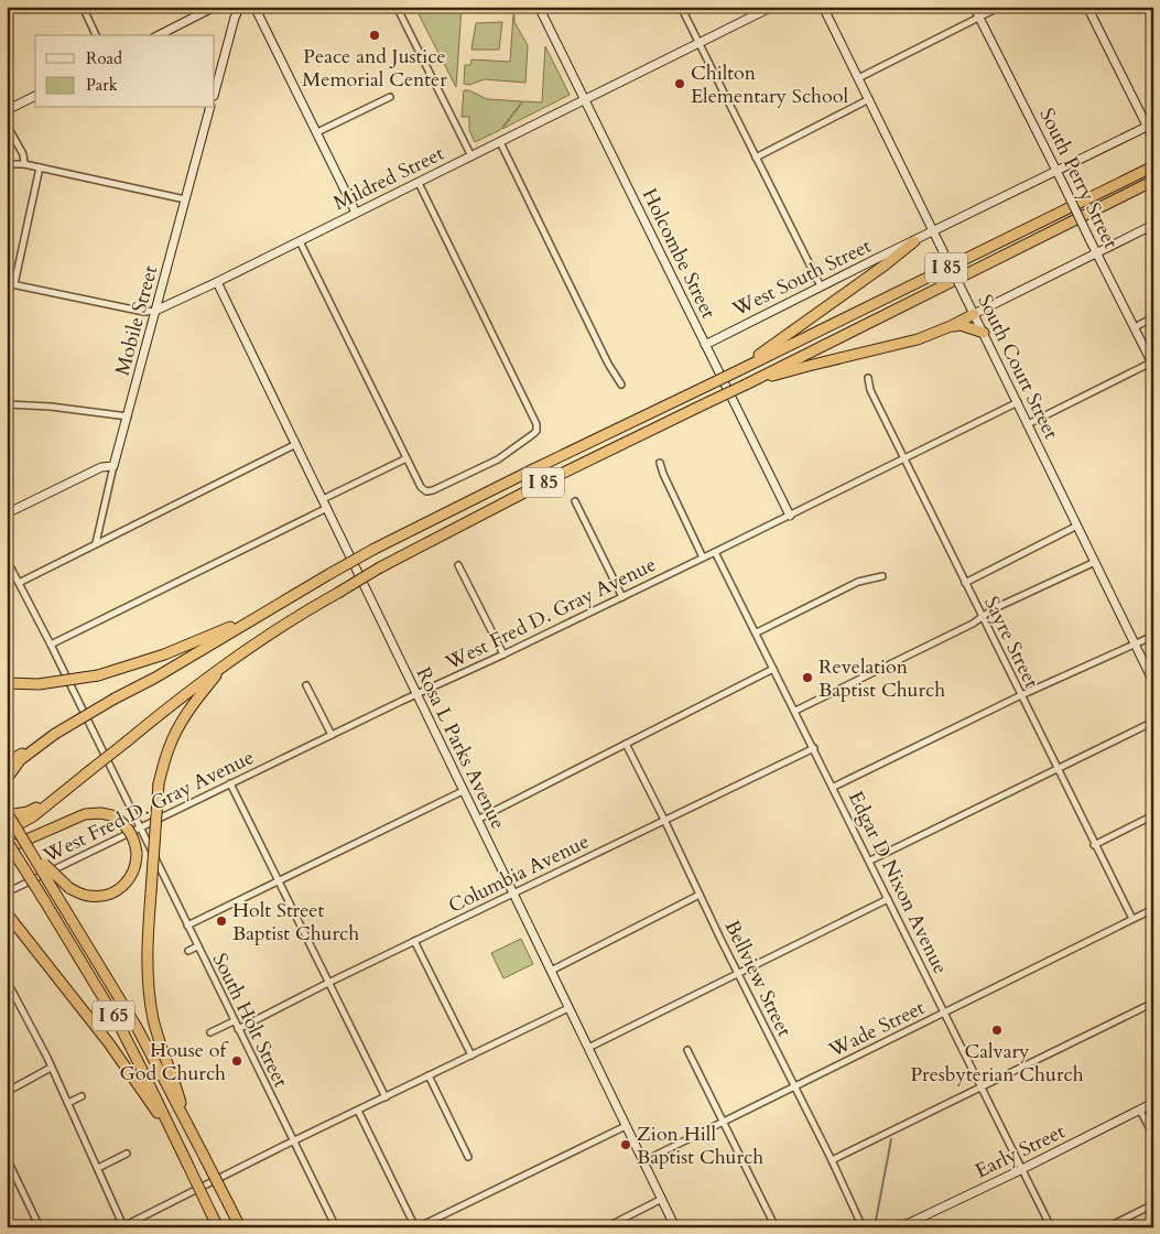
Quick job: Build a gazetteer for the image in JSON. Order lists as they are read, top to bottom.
{
  "streets": {
    "highway": ["I 85", "I 65"],
    "street": [
      "Mildred Street",
      "South Perry Street",
      "Holcombe Street",
      "West South Street",
      "Mobile Street",
      "South Court Street",
      "West Fred D. Gray Avenue",
      "Sayre Street",
      "Rosa L Parks Avenue",
      "Columbia Avenue",
      "Edgar D Nixon Avenue",
      "Bellview Street",
      "South Holt Street",
      "Wade Street",
      "Early Street"
    ]
  },
  "crossings": [
    ["Mildred Street", "Holcombe Street"],
    ["Mildred Street", "Mobile Street"],
    ["Mildred Street", "Rosa L Parks Avenue"],
    ["South Perry Street", "West South Street"],
    ["Holcombe Street", "West South Street"],
    ["Holcombe Street", "West Fred D. Gray Avenue"],
    ["West South Street", "South Court Street"],
    ["South Court Street", "West Fred D. Gray Avenue"],
    ["West Fred D. Gray Avenue", "Sayre Street"],
    ["West Fred D. Gray Avenue", "Rosa L Parks Avenue"],
    ["West Fred D. Gray Avenue", "Edgar D Nixon Avenue"],
    ["West Fred D. Gray Avenue", "South Holt Street"],
    ["Sayre Street", "Wade Street"],
    ["Rosa L Parks Avenue", "Columbia Avenue"],
    ["Rosa L Parks Avenue", "Wade Street"],
    ["Columbia Avenue", "Edgar D Nixon Avenue"],
    ["Columbia Avenue", "Bellview Street"],
    ["Columbia Avenue", "South Holt Street"],
    ["Edgar D Nixon Avenue", "Wade Street"],
    ["Edgar D Nixon Avenue", "Early Street"],
    ["Bellview Street", "Wade Street"]
  ],
  "places": [
    "Peace and Justice Memorial Center",
    "Chilton Elementary School",
    "Revelation Baptist Church",
    "Holt Street Baptist Church",
    "Calvary Presbyterian Church",
    "House of God Church",
    "Zion Hill Baptist Church"
  ],
  "legend": ["Road", "Park"]
}
